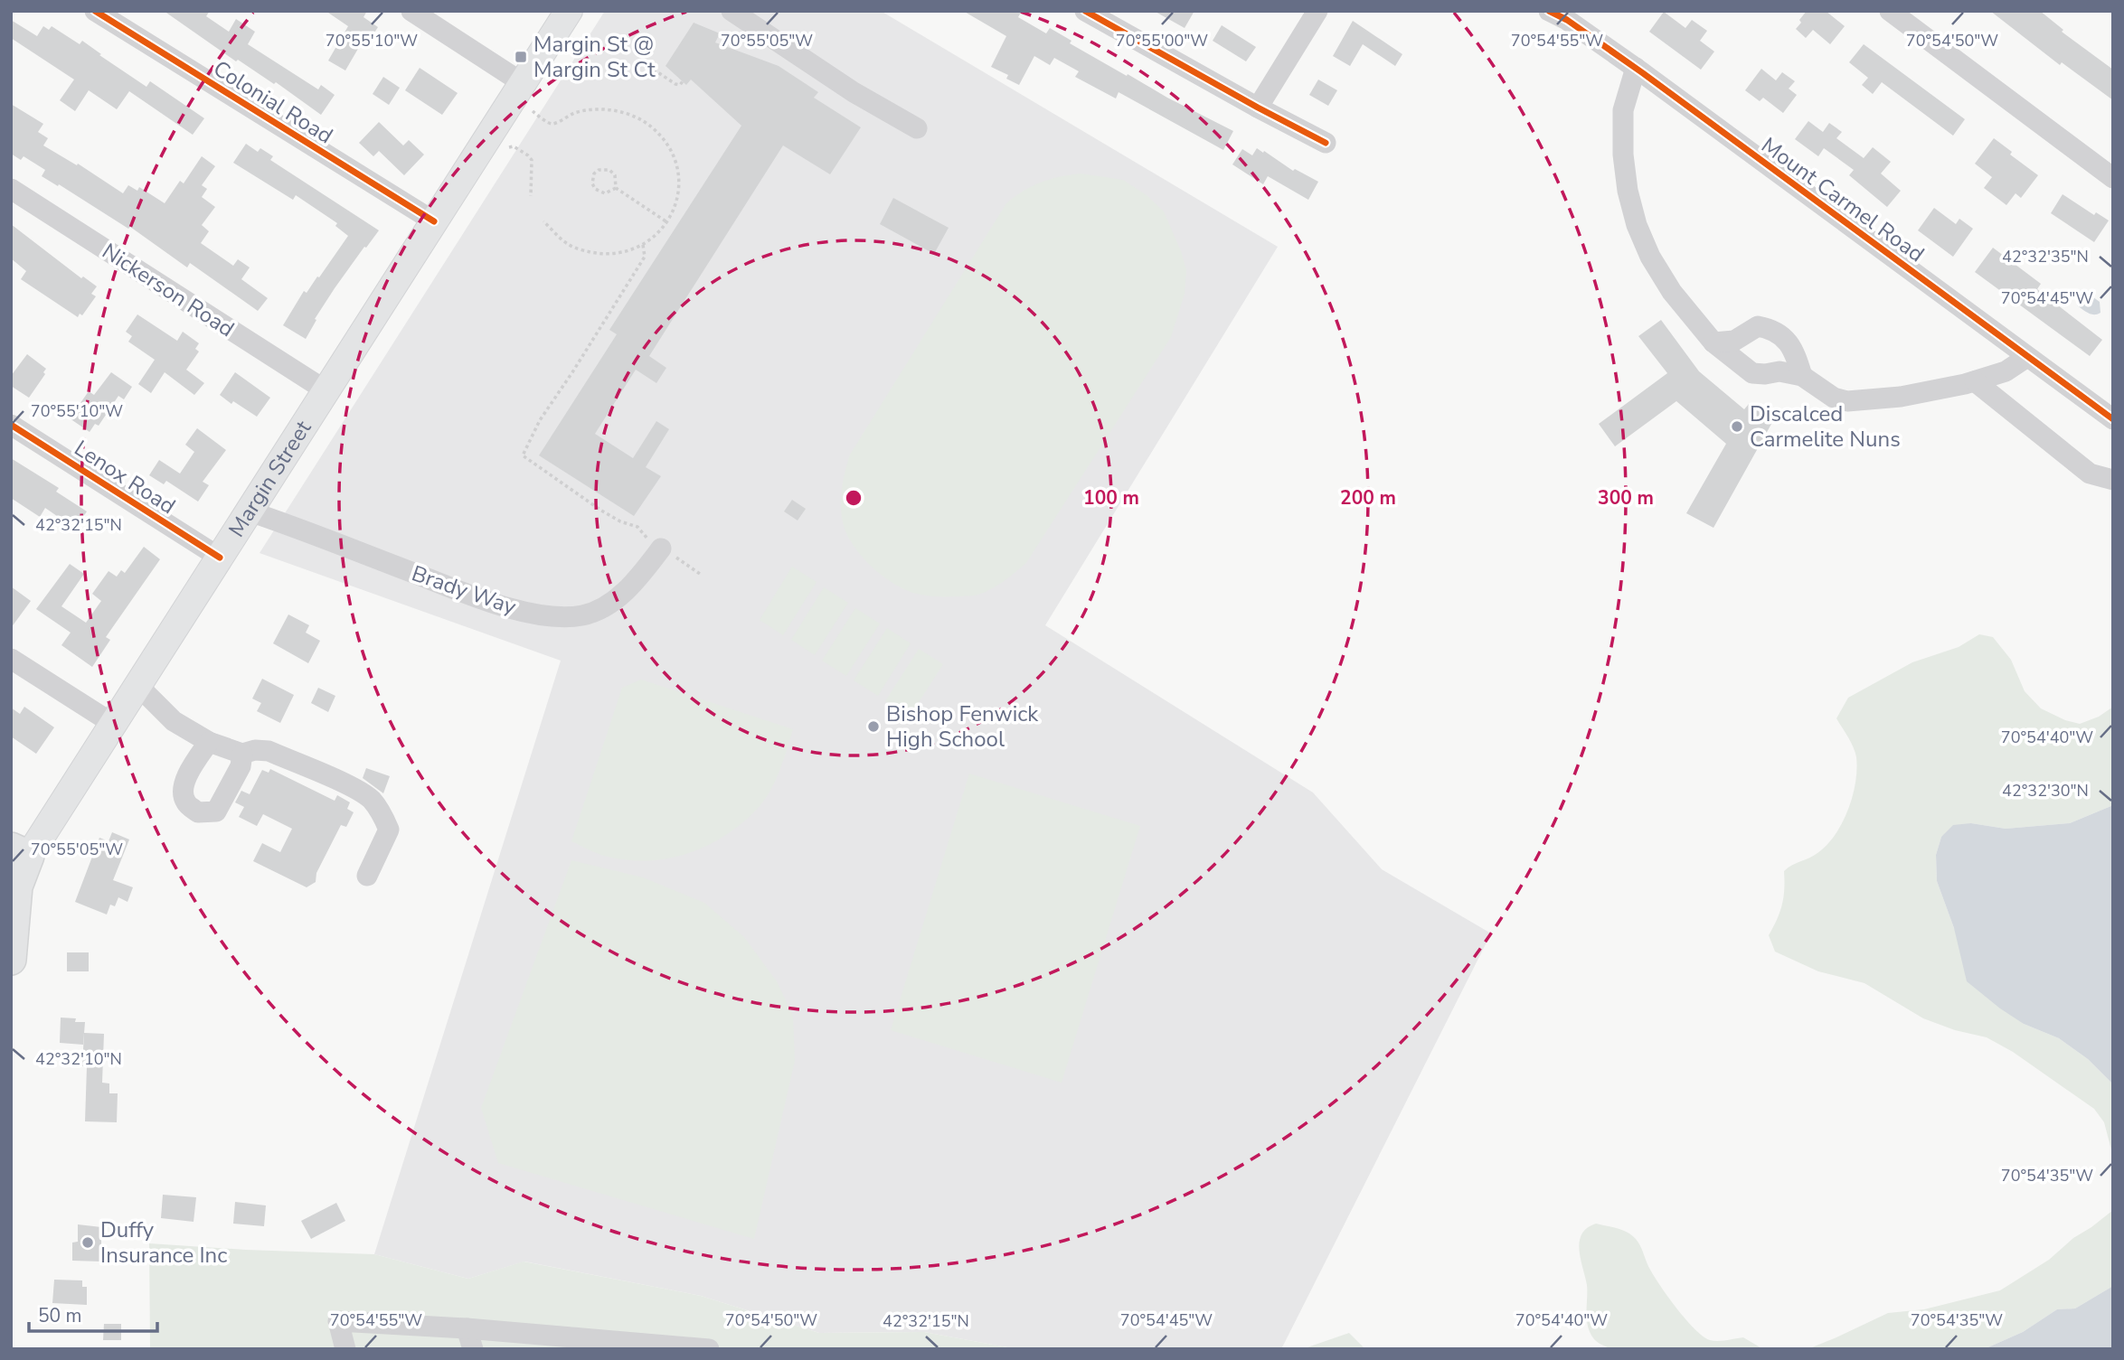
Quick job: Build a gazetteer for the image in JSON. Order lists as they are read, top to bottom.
{
  "streets": {
    "highway": ["Margin Street"],
    "street": [
      "Colonial Road",
      "Mount Carmel Road",
      "Nickerson Road",
      "Lenox Road",
      "Brady Way"
    ]
  },
  "crossings": [
    ["Colonial Road", "Margin Street"],
    ["Nickerson Road", "Margin Street"],
    ["Lenox Road", "Margin Street"],
    ["Margin Street", "Brady Way"]
  ],
  "places": {
    "transit": ["Margin St @ Margin St Ct"],
    "other": ["Discalced Carmelite Nuns", "Bishop Fenwick High School", "Duffy Insurance Inc"]
  },
  "scale_bar": "50 m",
  "coordinates": [
    "70°55'05\"W",
    "70°55'00\"W",
    "70°54'55\"W",
    "70°54'50\"W",
    "70°55'10\"W",
    "42°32'35\"N",
    "70°54'45\"W",
    "42°32'15\"N",
    "70°54'40\"W",
    "42°32'30\"N",
    "42°32'10\"N",
    "70°54'35\"W"
  ],
  "rings": ["100 m", "200 m", "300 m"]
}
